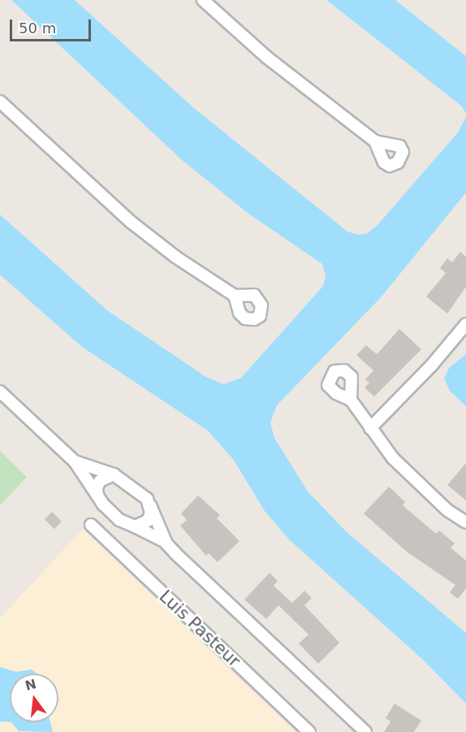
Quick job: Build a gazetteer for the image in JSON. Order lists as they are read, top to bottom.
{
  "streets": {
    "street": ["Luis Pasteur"]
  },
  "scale_bar": "50 m",
  "north": "top"
}
